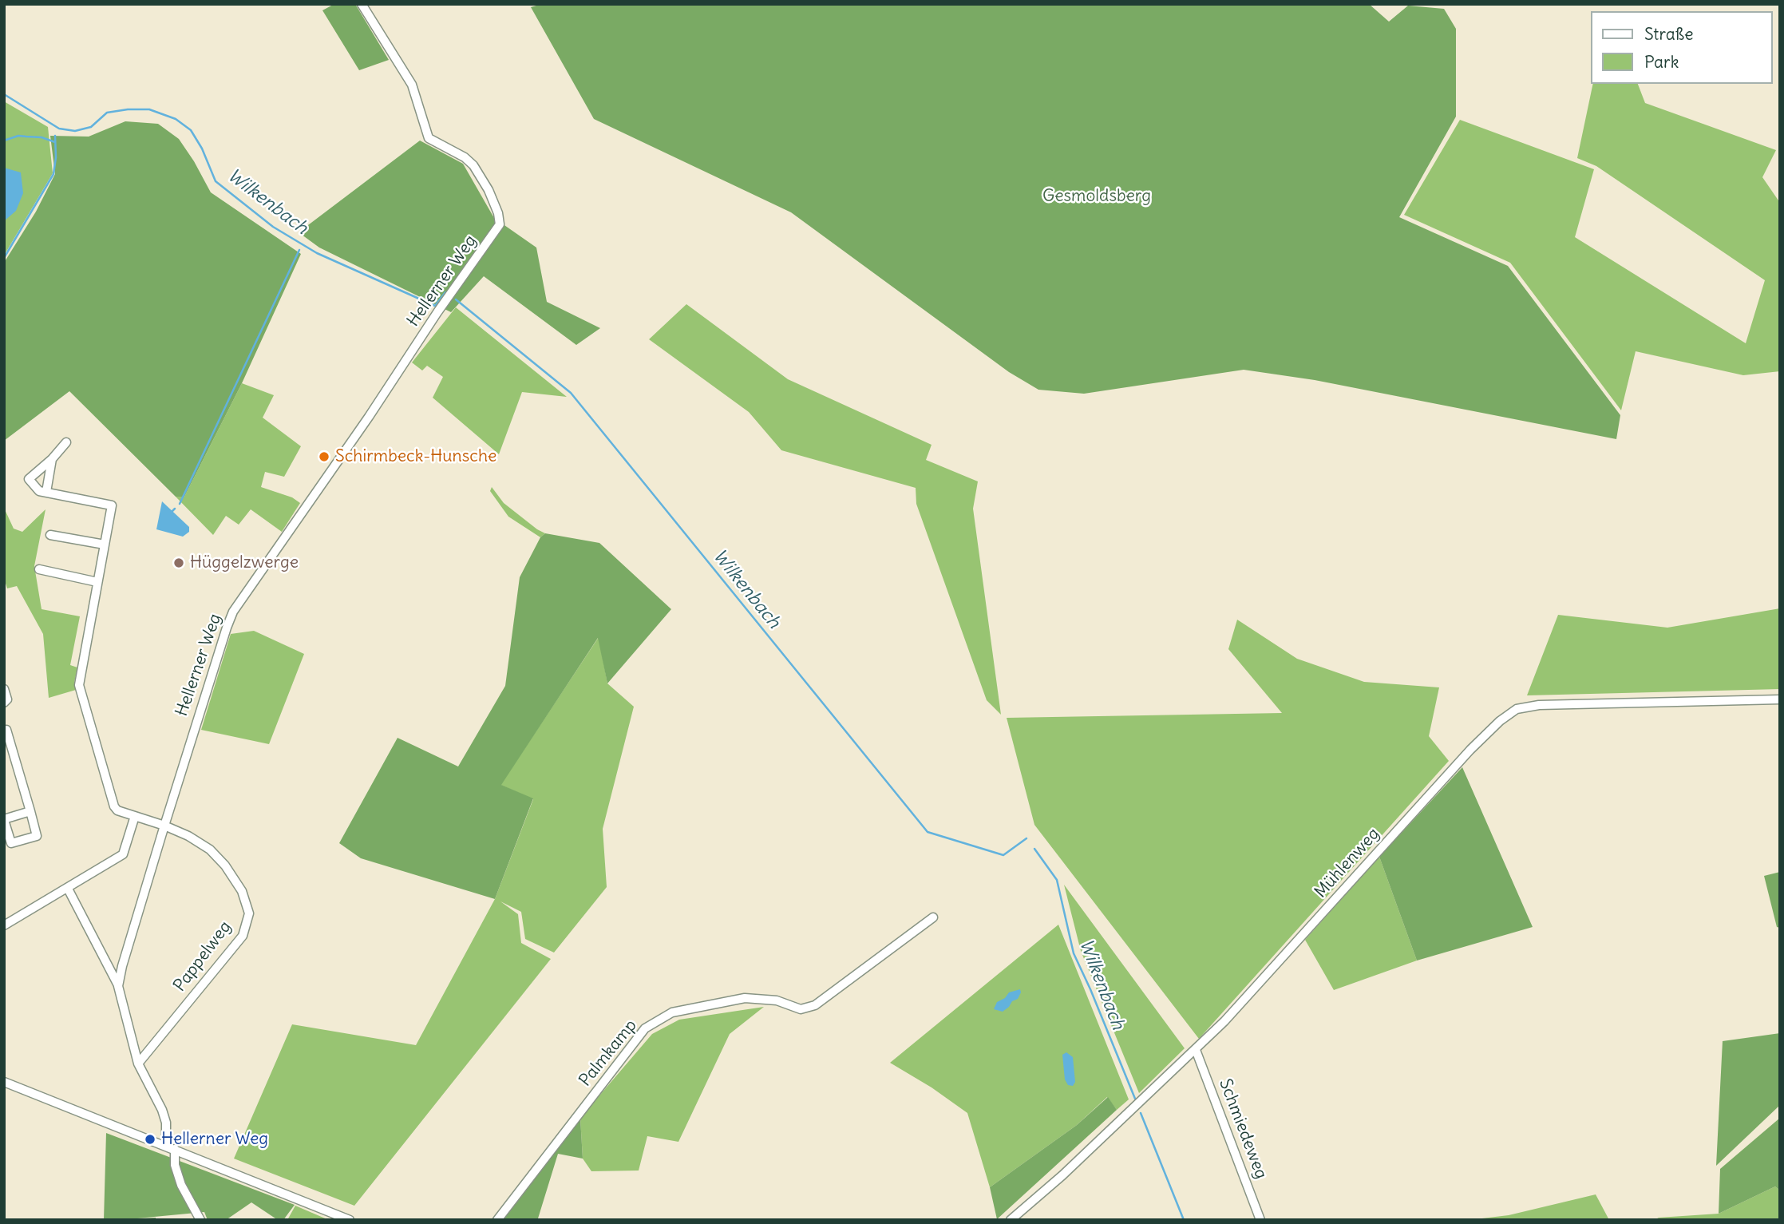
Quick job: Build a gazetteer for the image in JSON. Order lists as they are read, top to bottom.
{
  "streets": {
    "street": [
      "Hellerner Weg",
      "Mühlenweg",
      "Pappelweg",
      "Palmkamp",
      "Schmiedeweg"
    ]
  },
  "crossings": [
    ["Hellerner Weg", "Pappelweg"],
    ["Mühlenweg", "Schmiedeweg"]
  ],
  "water": ["Wilkenbach"],
  "parks": ["Gesmoldsberg"],
  "places": ["Schirmbeck-Hunsche", "Hüggelzwerge", "Hellerner Weg"],
  "legend": ["Straße", "Park"]
}
